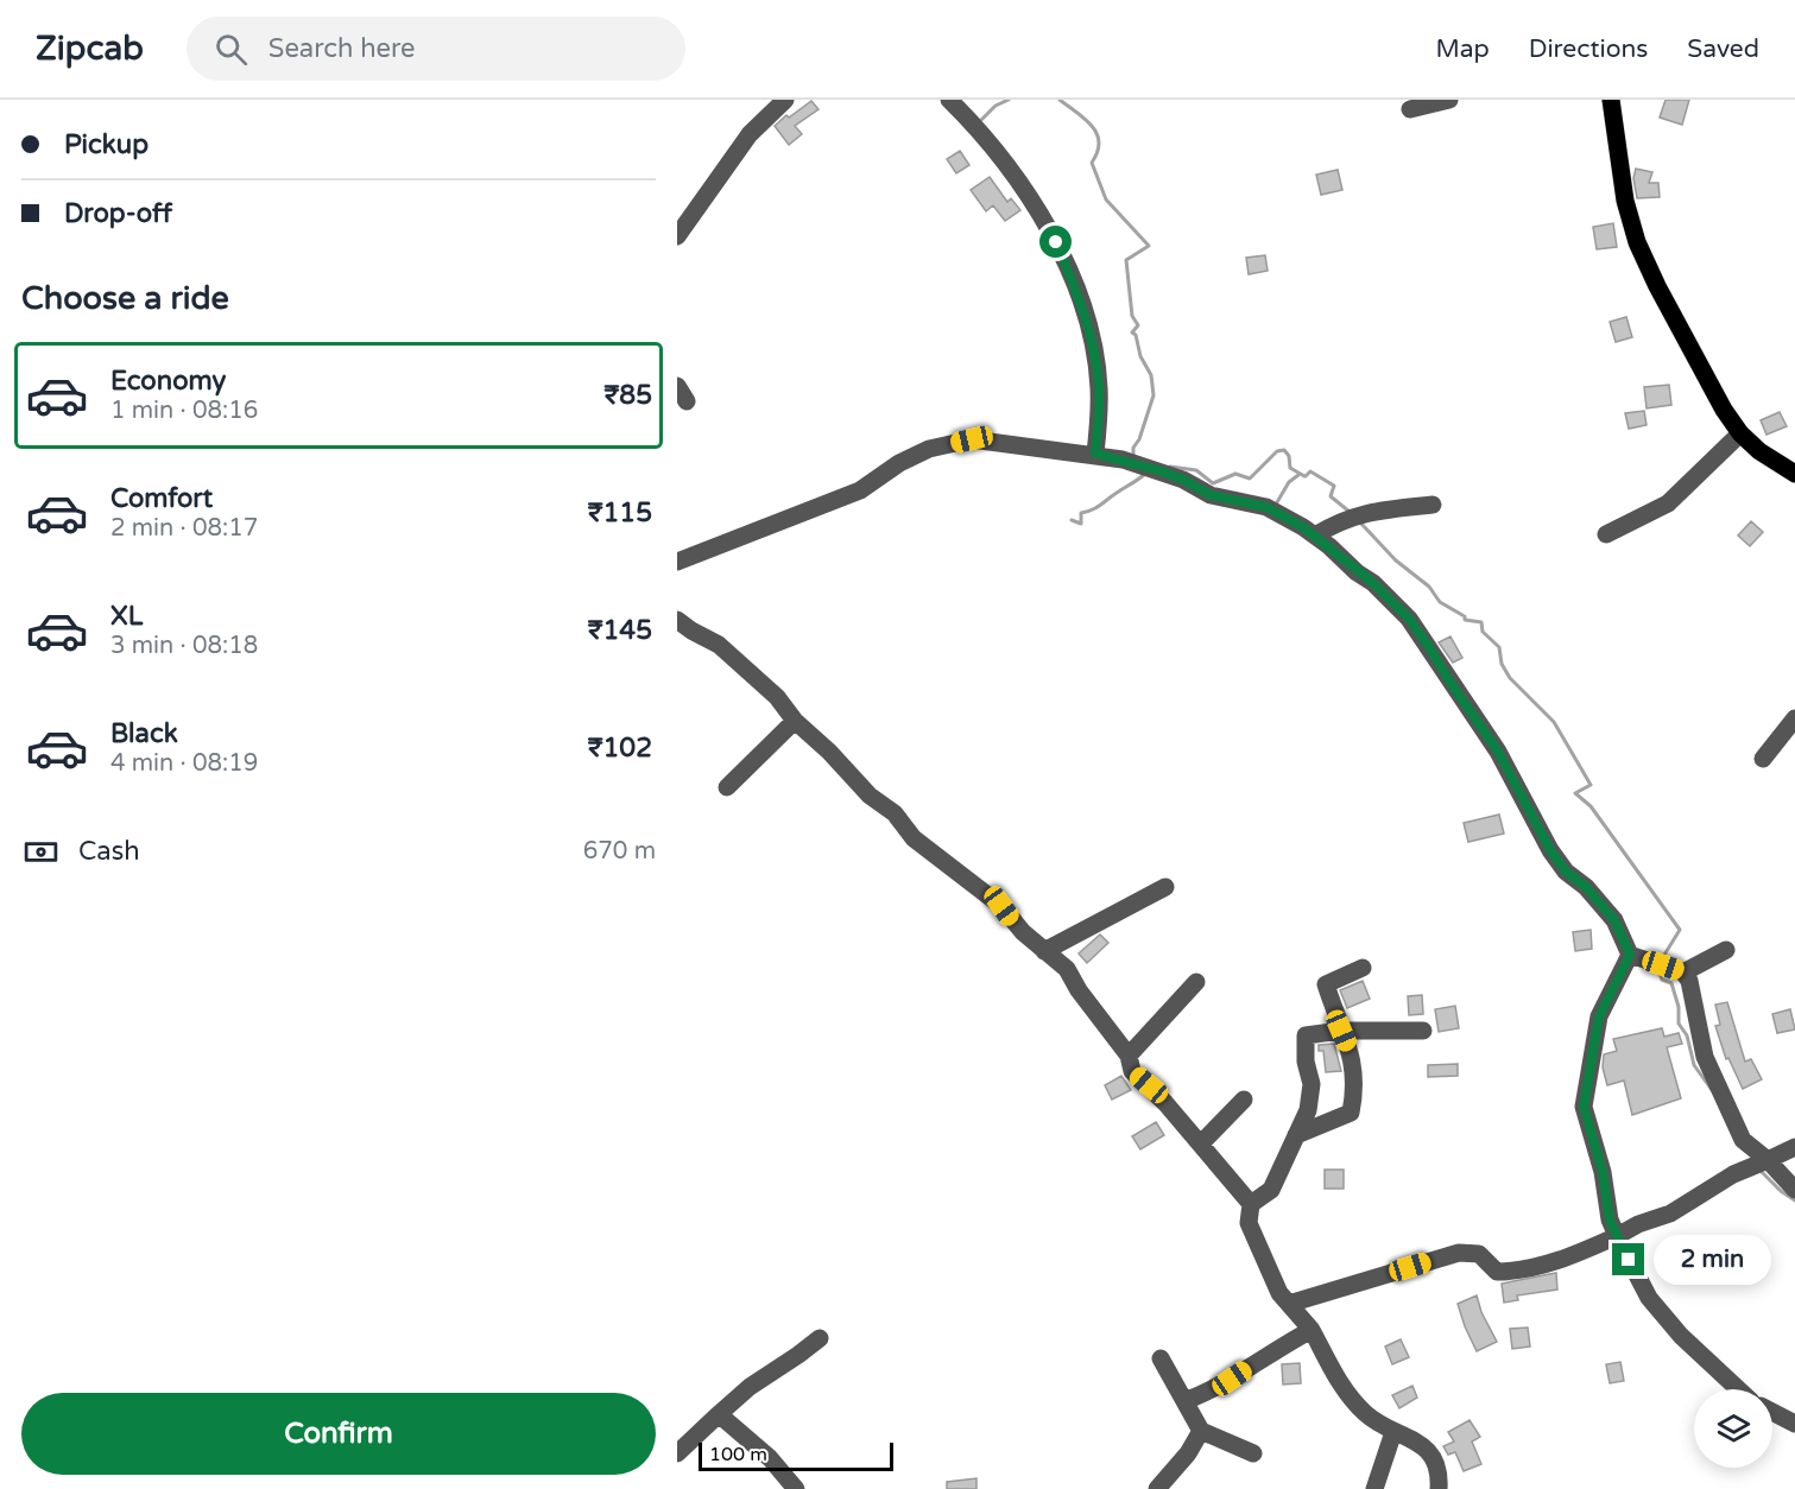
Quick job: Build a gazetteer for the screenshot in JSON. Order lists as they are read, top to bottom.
{
  "scale_bar": "100 m",
  "page": {
    "header": "Zipcab",
    "search": "Search here",
    "nav": ["Map", "Directions", "Saved"],
    "banner": ["Pickup", "Drop-off"],
    "heading": "Choose a ride",
    "list": [
      {
        "name": "Economy",
        "note": "1 min · 08:16",
        "value": "₹85"
      },
      {
        "name": "Comfort",
        "note": "2 min · 08:17",
        "value": "₹115"
      },
      {
        "name": "XL",
        "note": "3 min · 08:18",
        "value": "₹145"
      },
      {
        "name": "Black",
        "note": "4 min · 08:19",
        "value": "₹102"
      }
    ],
    "pay": ["Cash", "670 m"],
    "bubble": "2 min",
    "buttons": "Confirm",
    "scale": "100 m"
  }
}
